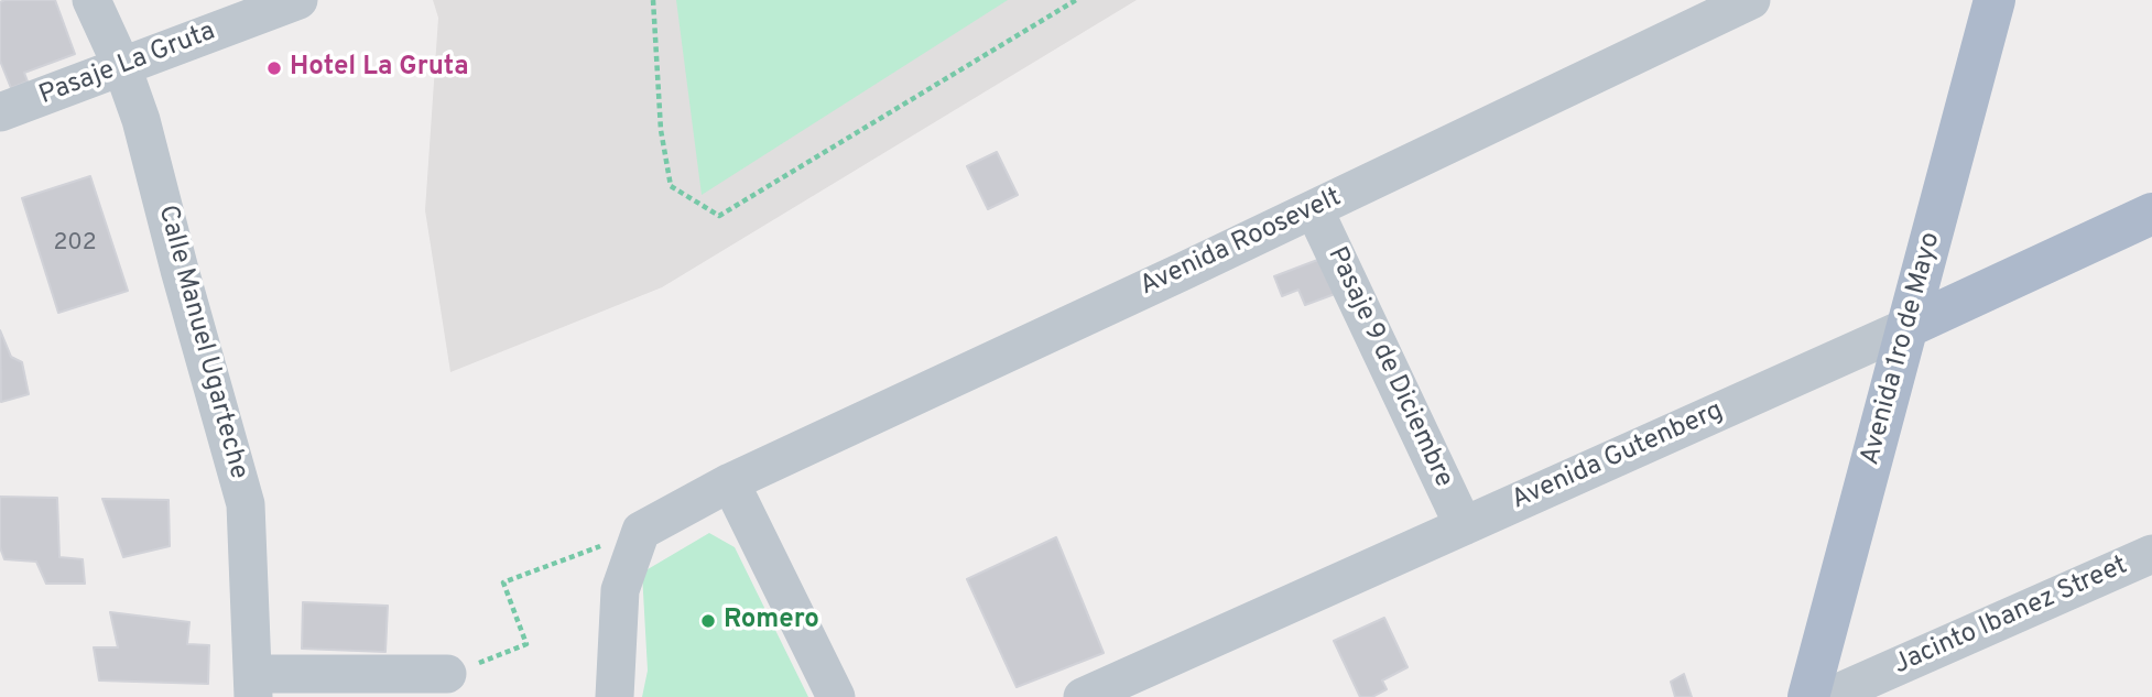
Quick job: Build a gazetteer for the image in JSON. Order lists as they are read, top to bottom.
{
  "streets": {
    "main road": ["Avenida 1ro de Mayo", "Avenida Gutenberg"],
    "street": [
      "Pasaje La Gruta",
      "Avenida Roosevelt",
      "Calle Manuel Ugarteche",
      "Pasaje 9 de Diciembre",
      "Jacinto Ibanez Street"
    ]
  },
  "crossings": [
    ["Pasaje La Gruta", "Calle Manuel Ugarteche"],
    ["Avenida Roosevelt", "Pasaje 9 de Diciembre"],
    ["Avenida 1ro de Mayo", "Avenida Gutenberg"],
    ["Pasaje 9 de Diciembre", "Avenida Gutenberg"]
  ],
  "places": ["Hotel La Gruta", "Romero"],
  "house_numbers": ["202"]
}
